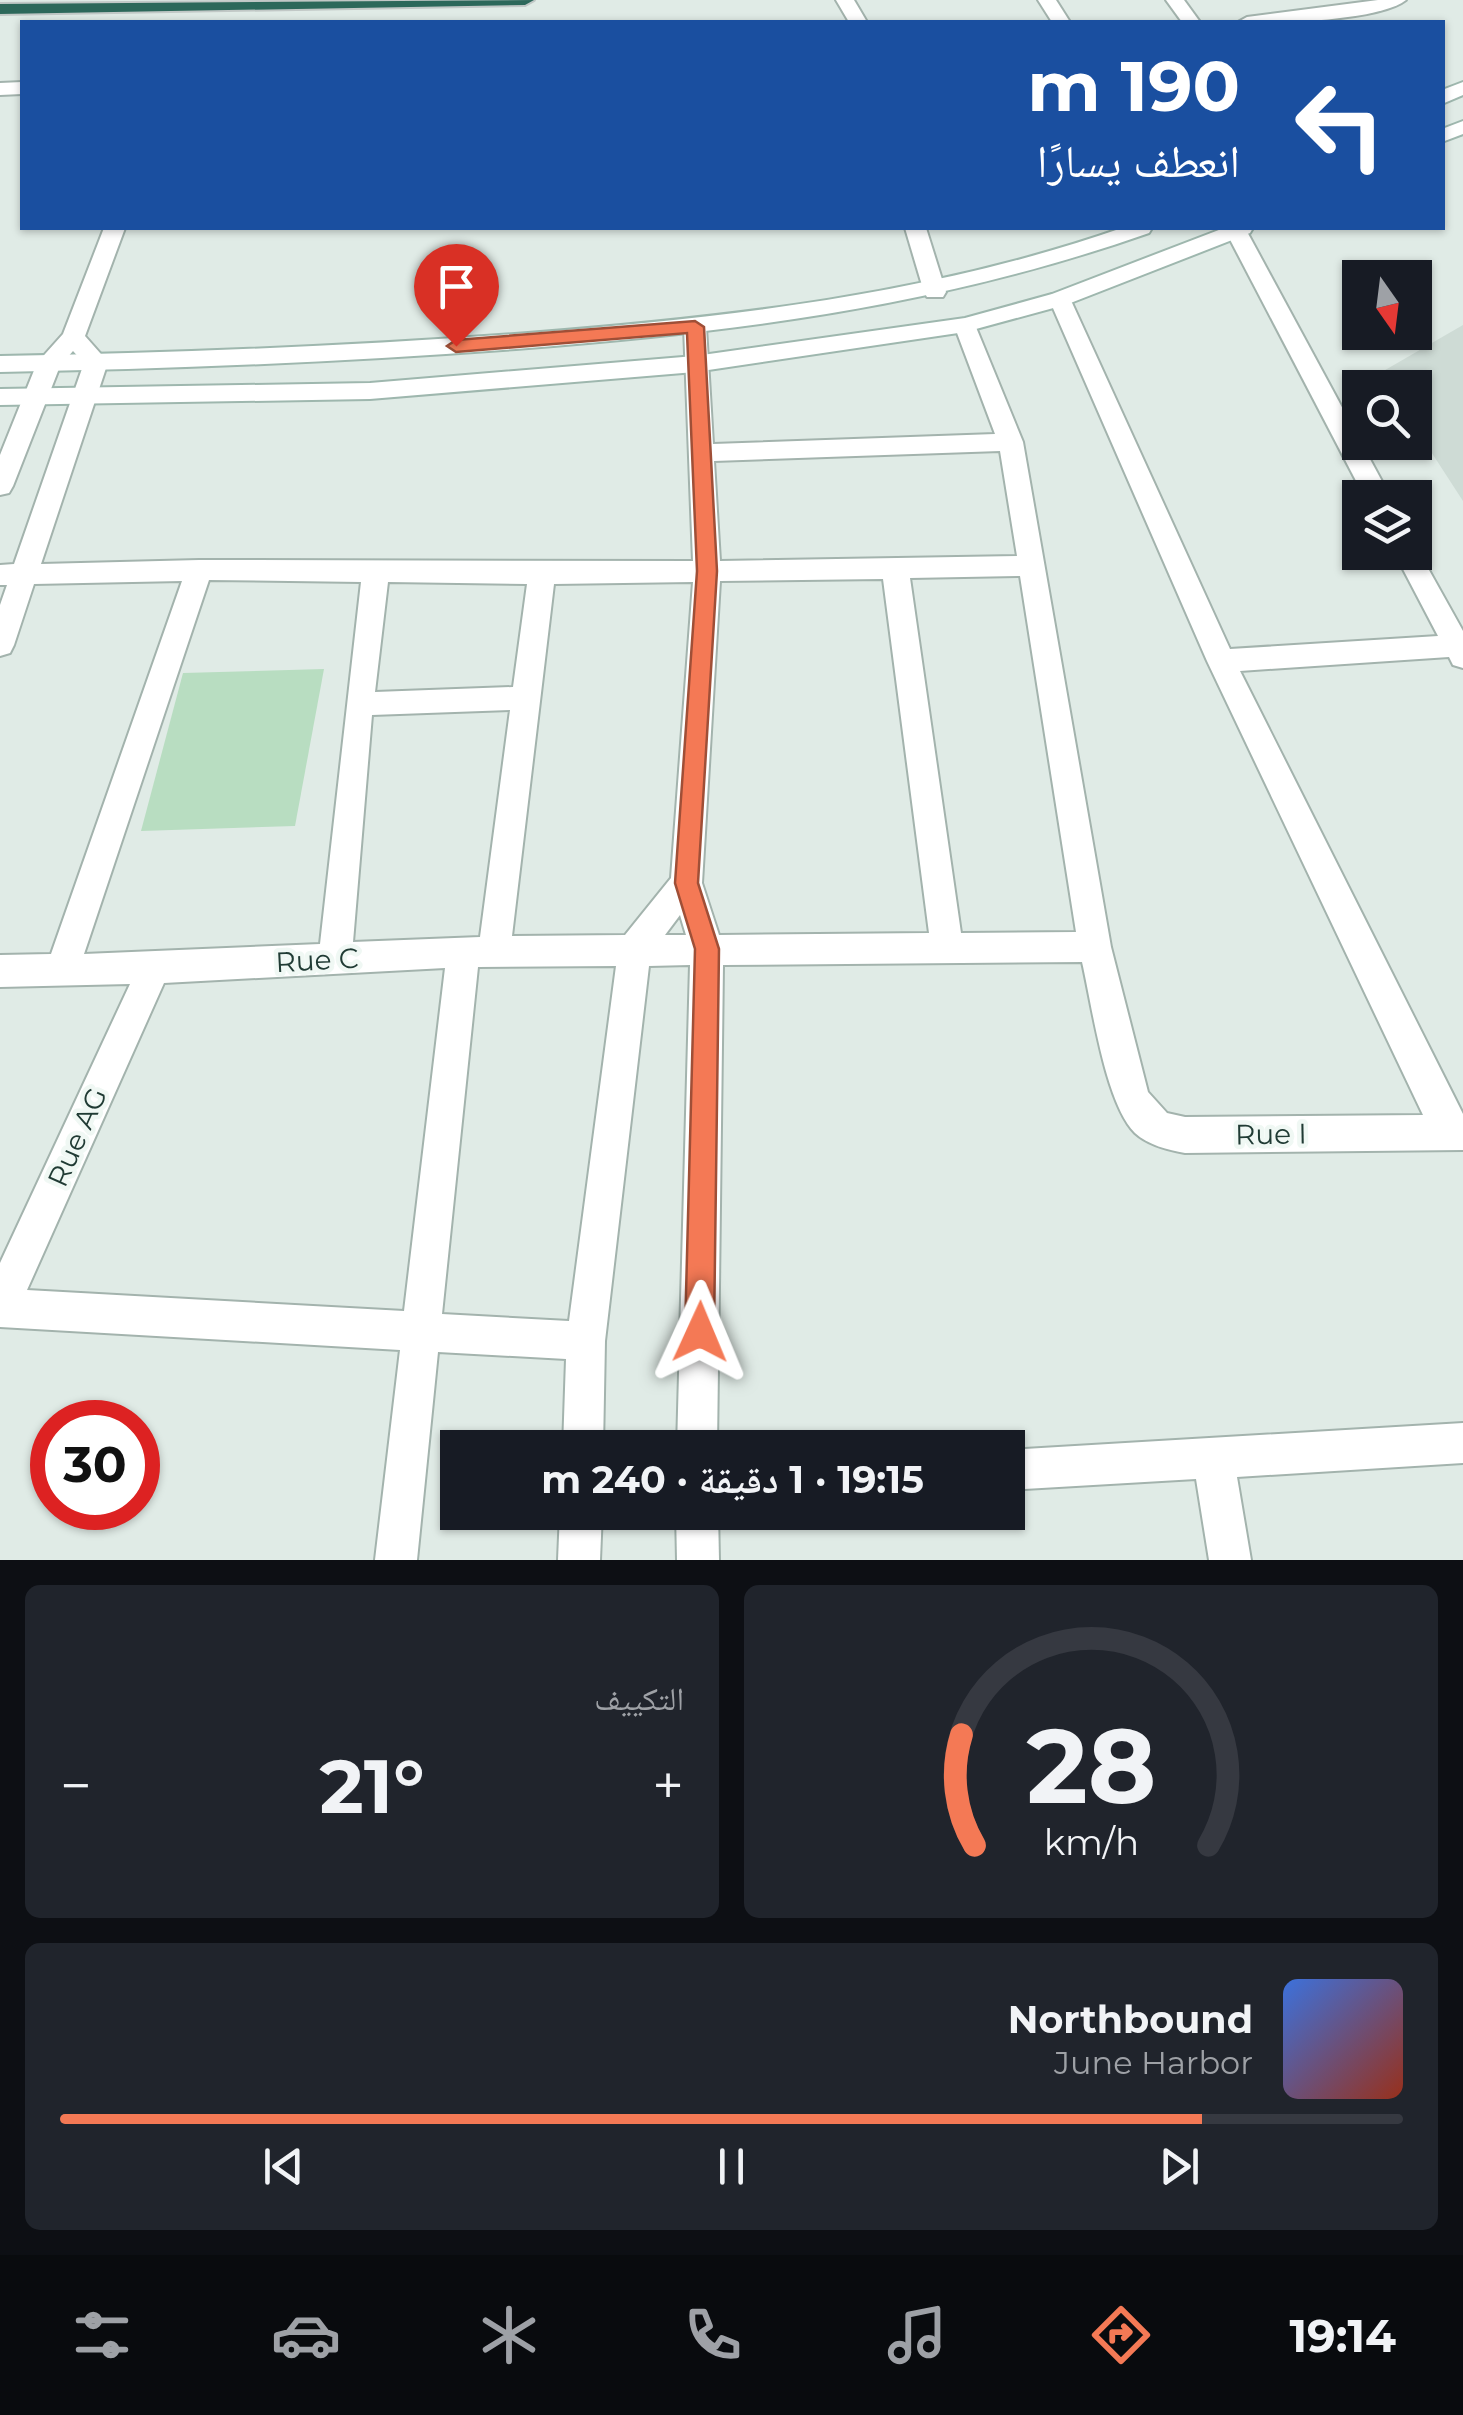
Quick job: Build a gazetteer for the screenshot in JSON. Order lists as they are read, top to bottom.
{
  "streets": {
    "street": ["Rue C", "Rue I", "Rue AG"]
  },
  "crossings": [
    ["Rue C", "Rue I"],
    ["Rue C", "Rue AG"]
  ],
  "north": "bottom",
  "page": {
    "turn": ["190 m", "انعطف يسارًا"],
    "limit": "30",
    "trip": "19:15 · 1 دقيقة · 240 m",
    "tile": "التكييف",
    "heat": ["−", "21°", "+"],
    "song": ["Northbound", "June Harbor"],
    "tabs": "19:14",
    "gauge": ["28", "km/h"]
  }
}
